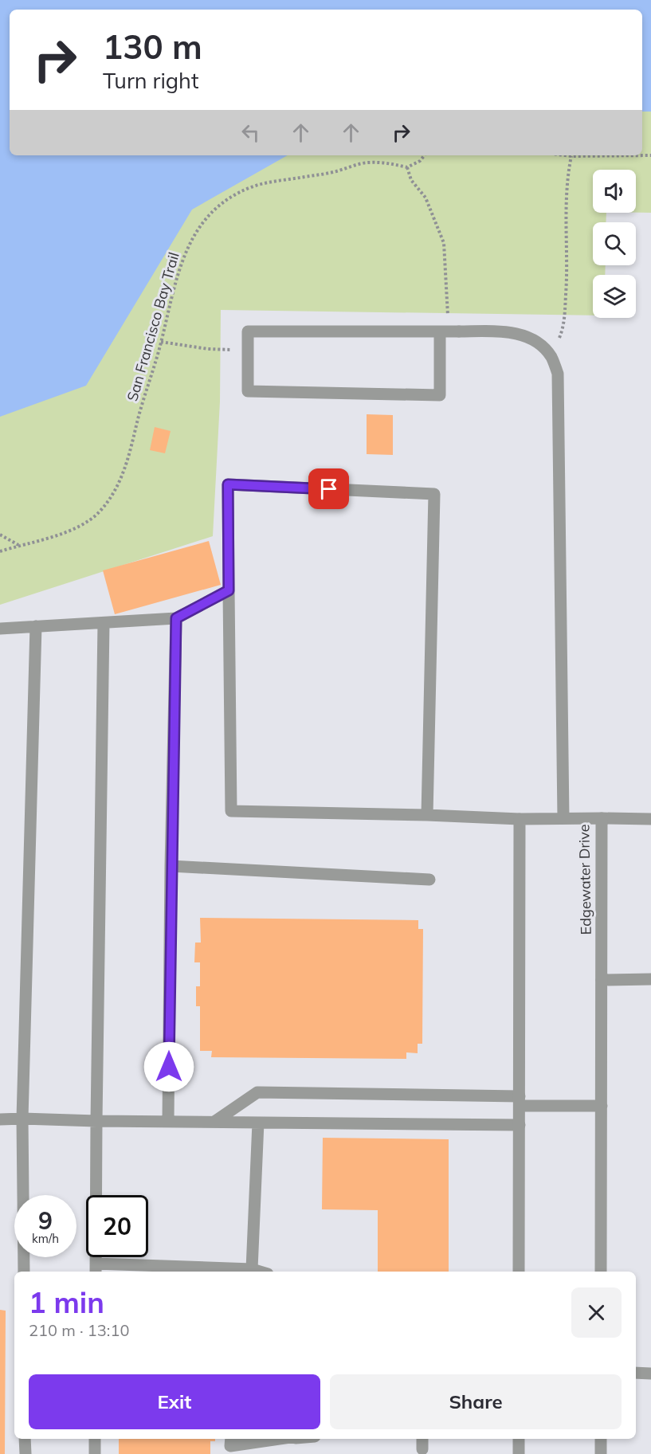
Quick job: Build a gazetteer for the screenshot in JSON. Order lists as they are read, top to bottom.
{
  "streets": {
    "street": ["Edgewater Drive"],
    "path": ["San Francisco Bay Trail"]
  },
  "page": {
    "turn": ["130 m", "Turn right"],
    "speed": "9 km/h",
    "limit": "20",
    "heading": ["1 min", "210 m · 13:10"],
    "buttons": ["Exit", "Share"]
  }
}
